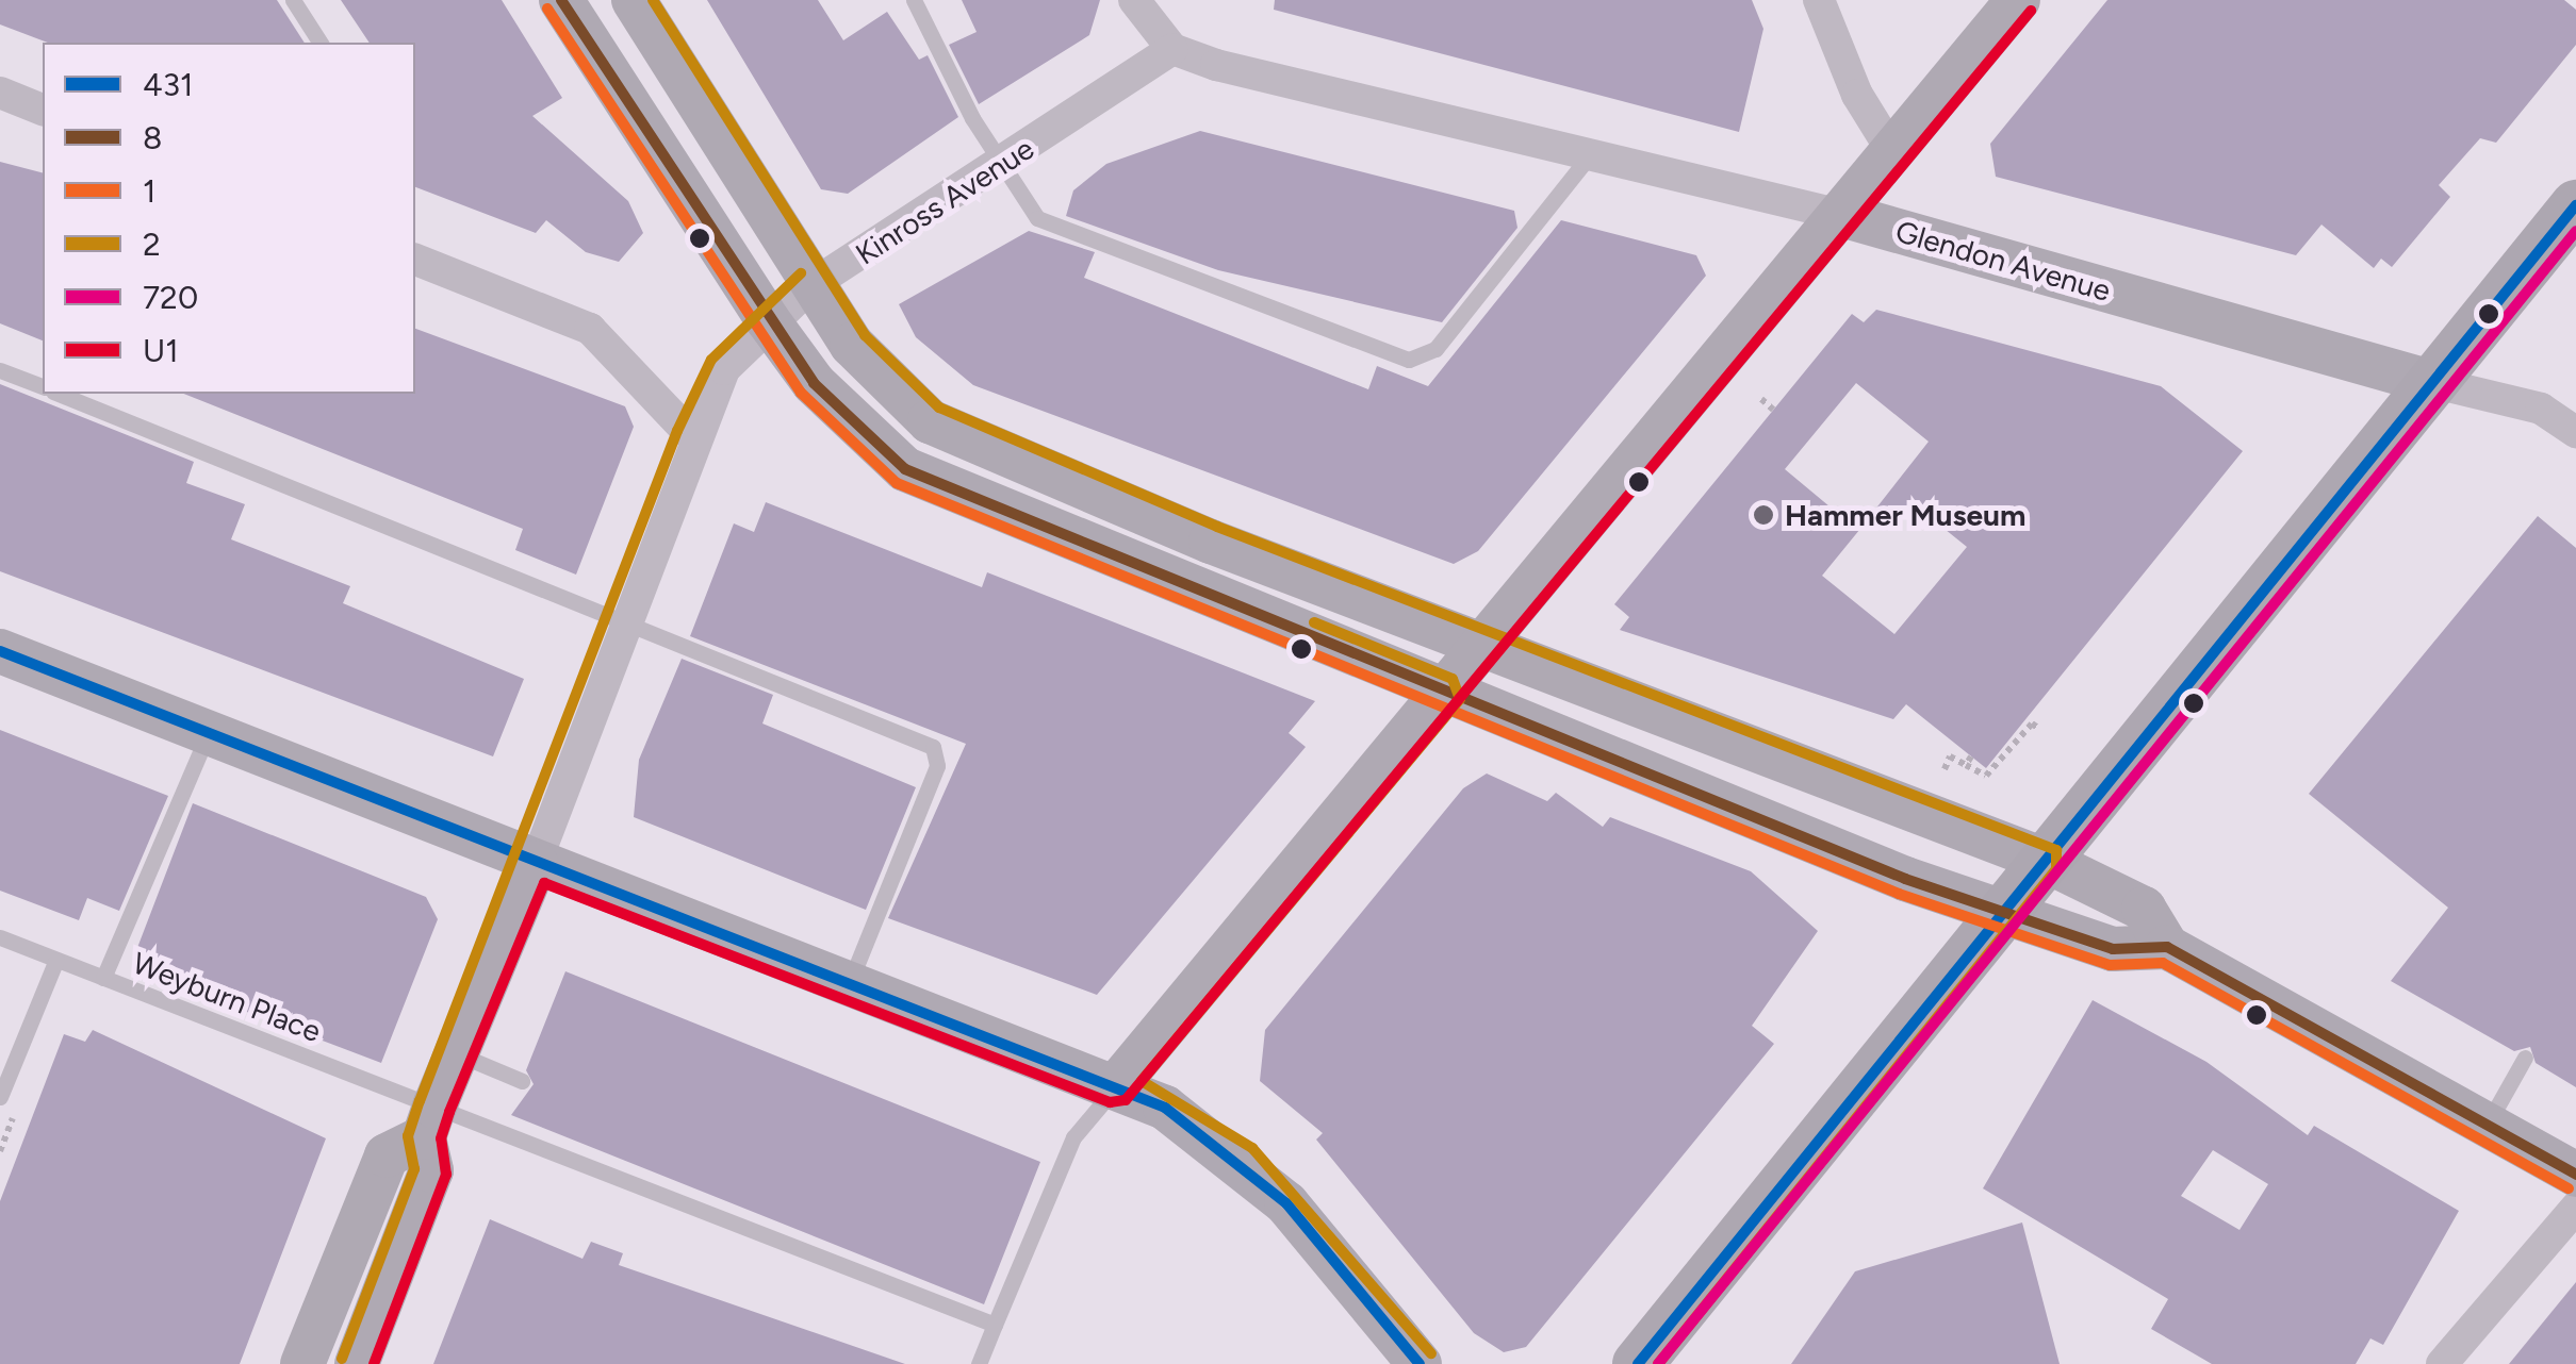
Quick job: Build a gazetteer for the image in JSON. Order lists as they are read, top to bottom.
{
  "streets": {
    "street": ["Kinross Avenue", "Glendon Avenue"],
    "lane": ["Weyburn Place"]
  },
  "crossings": [
    ["Kinross Avenue", "Glendon Avenue"],
    ["Kinross Avenue", "Weyburn Place"]
  ],
  "places": ["Hammer Museum"],
  "lines": [
    "transit line 8",
    "transit line 2",
    "transit line 1",
    "transit line U1",
    "transit line 431",
    "transit line 720"
  ],
  "legend": [
    "431",
    "8",
    "1",
    "2",
    "720",
    "U1"
  ]
}
